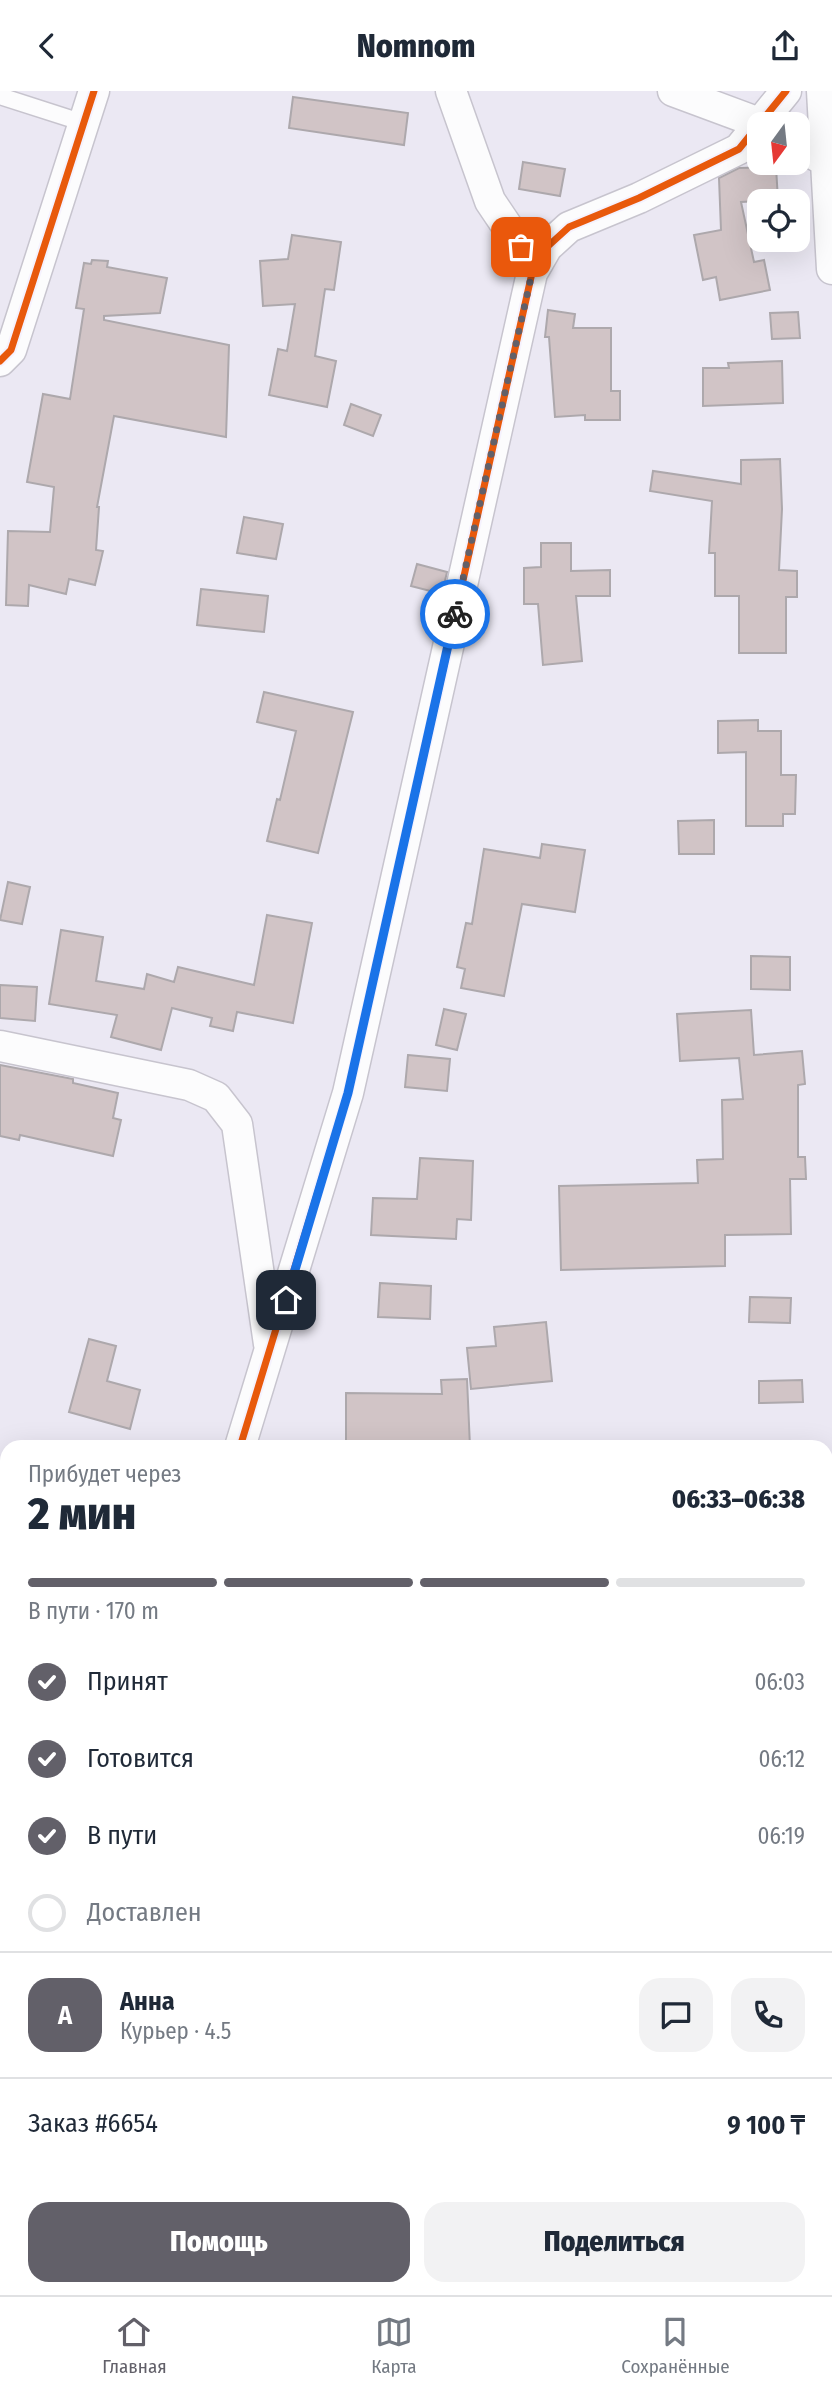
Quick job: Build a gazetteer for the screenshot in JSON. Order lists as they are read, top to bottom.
{
  "north": "bottom",
  "page": {
    "header": "Nomnom",
    "heading": ["2 мин", "Прибудет через", "06:33–06:38"],
    "panel": [
      "Анна",
      "Курьер · 4.5",
      "Заказ #6654",
      "9 100 ₸"
    ],
    "bar": "В пути · 170 m",
    "list": [
      ["Принят", "06:03"],
      ["Готовится", "06:12"],
      ["В пути", "06:19"],
      "Доставлен"
    ],
    "round": "А",
    "buttons": ["Помощь", "Поделиться"],
    "tabs": ["Главная", "Карта", "Сохранённые"]
  }
}
